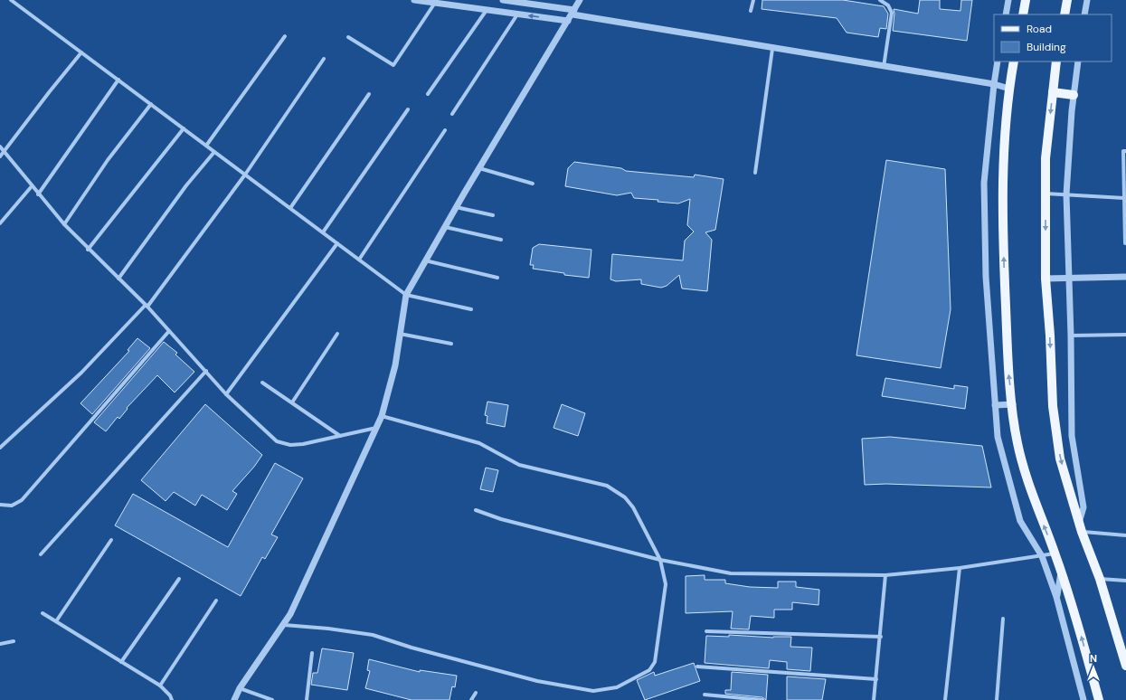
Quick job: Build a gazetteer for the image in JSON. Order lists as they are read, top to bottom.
{
  "legend": ["Road", "Building"],
  "north": "top"
}
